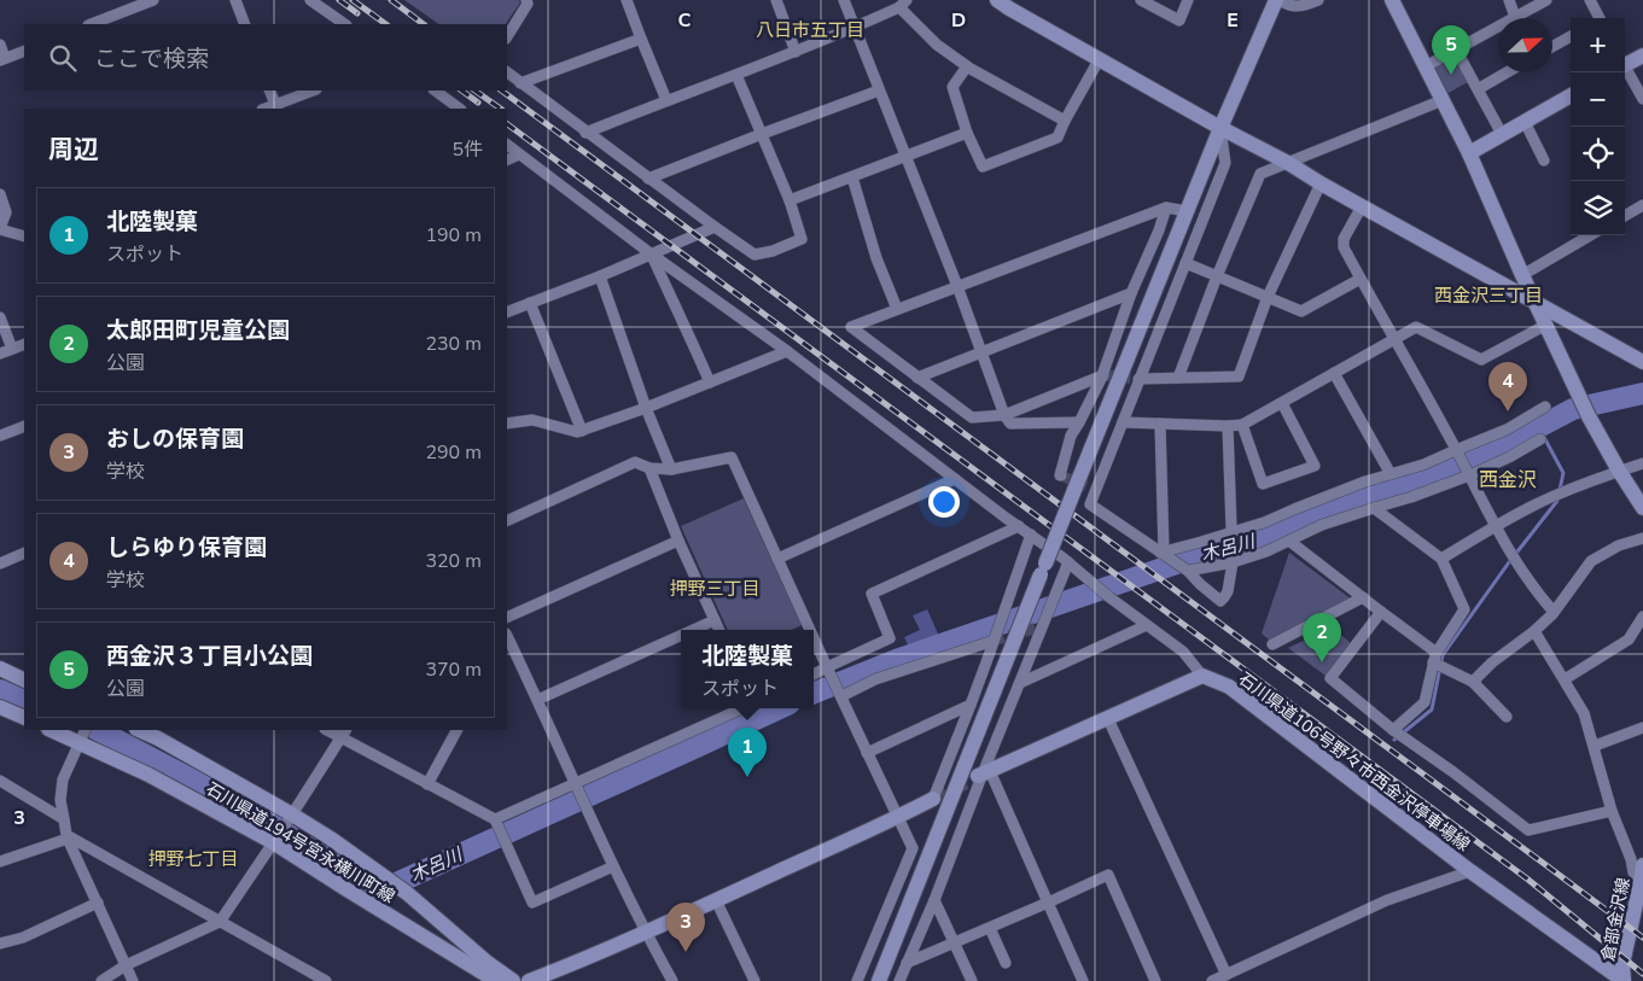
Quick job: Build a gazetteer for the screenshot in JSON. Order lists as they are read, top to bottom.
{
  "streets": {
    "main road": ["石川県道106号野々市西金沢停車場線", "石川県道194号宮永横川町線", "倉部金沢線"]
  },
  "crossings": [
    ["石川県道106号野々市西金沢停車場線", "倉部金沢線"]
  ],
  "districts": [
    "八日市五丁目",
    "西金沢三丁目",
    "西金沢",
    "押野三丁目",
    "押野七丁目"
  ],
  "water": ["木呂川"],
  "north": "right",
  "page": {
    "map_buttons": ["+", "−"],
    "search": "ここで検索",
    "pins": [
      "5",
      "4",
      "2",
      "1",
      "3"
    ],
    "heading": ["周辺", "5件"],
    "list": [
      {
        "mark": "1",
        "name": "北陸製菓",
        "note": "スポット",
        "value": "190 m"
      },
      {
        "mark": "2",
        "name": "太郎田町児童公園",
        "note": "公園",
        "value": "230 m"
      },
      {
        "mark": "3",
        "name": "おしの保育園",
        "note": "学校",
        "value": "290 m"
      },
      {
        "mark": "4",
        "name": "しらゆり保育園",
        "note": "学校",
        "value": "320 m"
      },
      {
        "mark": "5",
        "name": "西金沢３丁目小公園",
        "note": "公園",
        "value": "370 m"
      }
    ],
    "popup": ["北陸製菓", "スポット"]
  },
  "grid": {
    "columns": ["C", "D", "E"],
    "rows": ["3"]
  }
}
